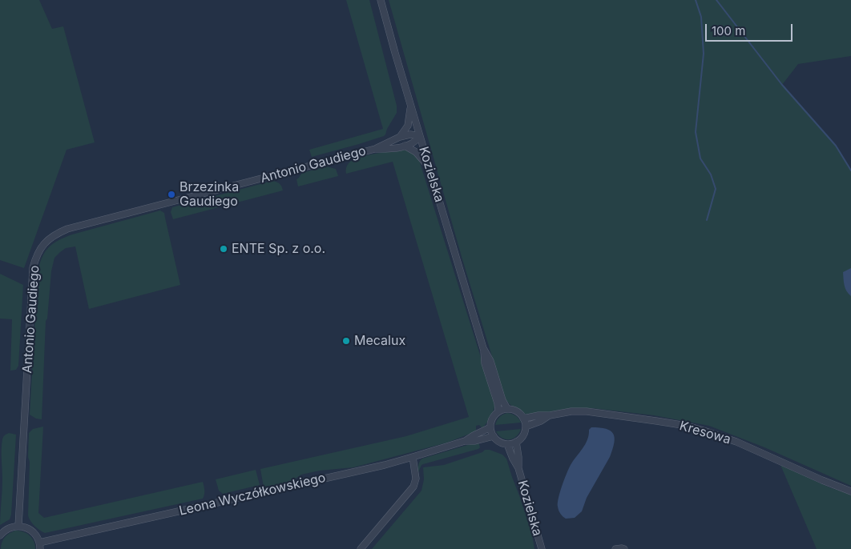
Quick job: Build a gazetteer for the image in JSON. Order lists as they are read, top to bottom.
{
  "streets": {
    "street": [
      "Antonio Gaudiego",
      "Kozielska",
      "Kresowa",
      "Leona Wyczółkowskiego"
    ]
  },
  "crossings": [
    ["Antonio Gaudiego", "Kozielska"],
    ["Kozielska", "Kresowa"],
    ["Kozielska", "Leona Wyczółkowskiego"],
    ["Kresowa", "Leona Wyczółkowskiego"]
  ],
  "places": ["Brzezinka Gaudiego", "ENTE Sp. z o.o.", "Mecalux"],
  "scale_bar": "100 m"
}
